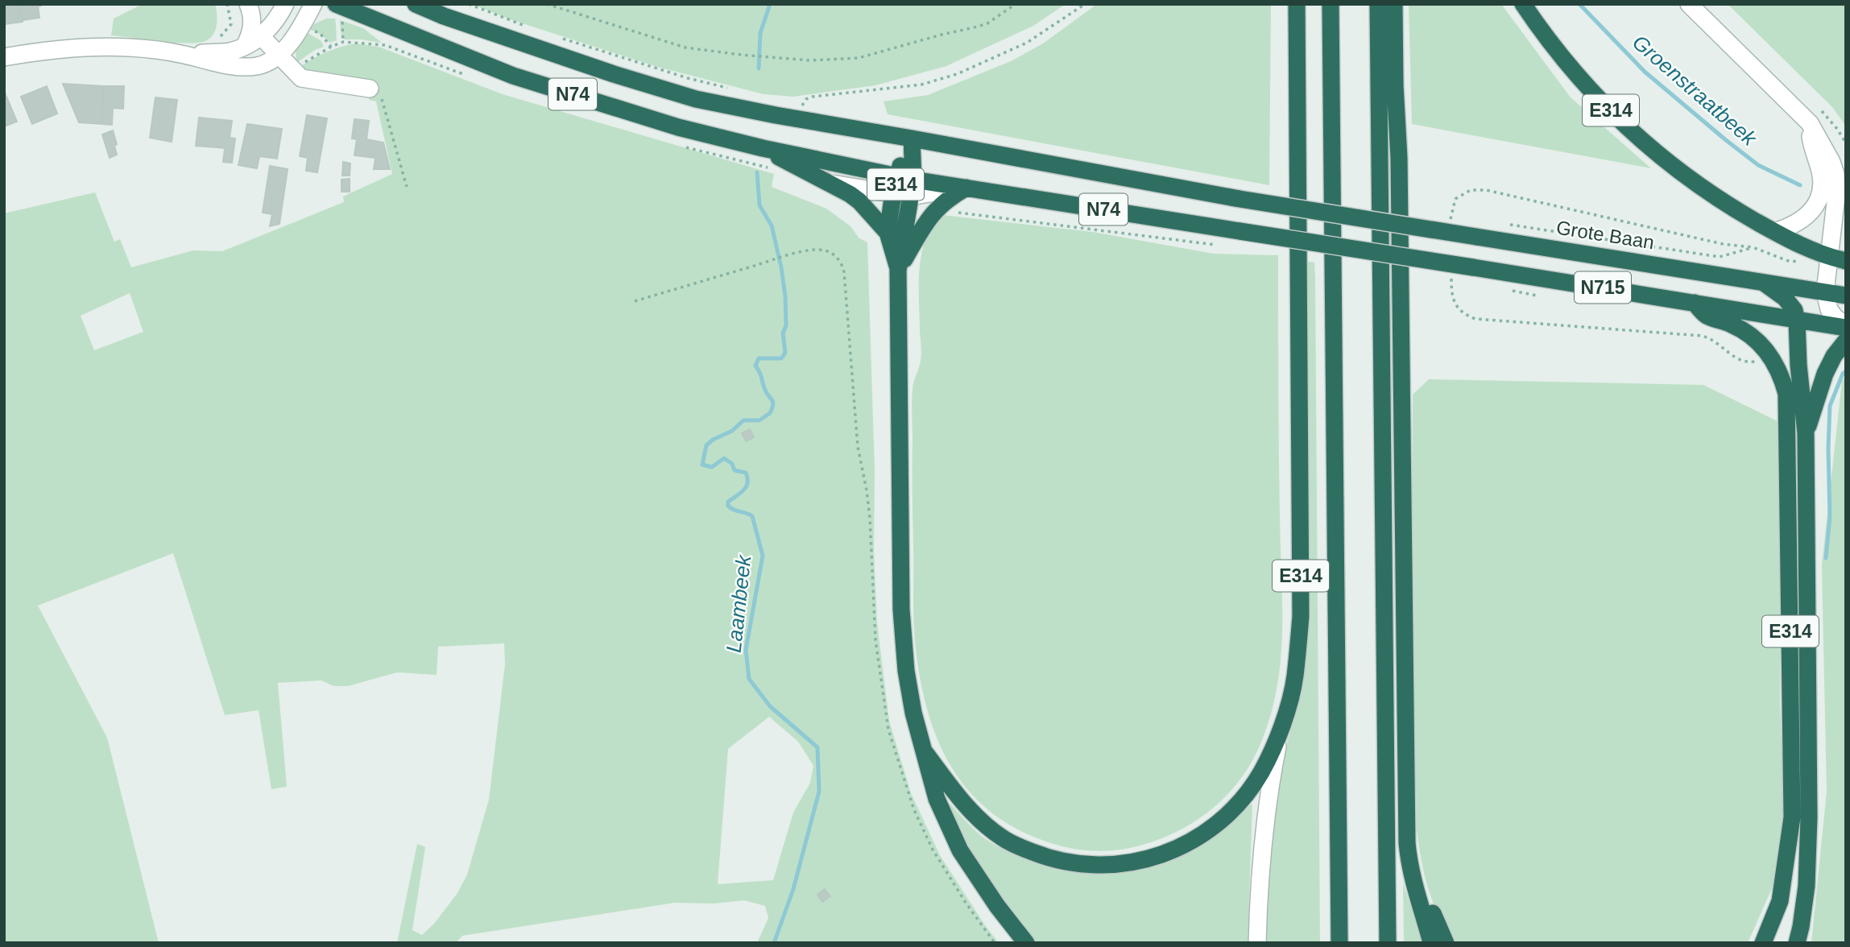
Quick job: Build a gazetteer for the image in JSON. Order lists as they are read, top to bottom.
{
  "streets": {
    "highway": [
      "N74",
      "E314",
      "Grote Baan",
      "N715"
    ]
  },
  "crossings": [
    ["N74", "E314"],
    ["N74", "Grote Baan"],
    ["N74", "N715"],
    ["E314", "Grote Baan"],
    ["E314", "N715"]
  ],
  "water": ["Groenstraatbeek", "Laambeek"]
}
